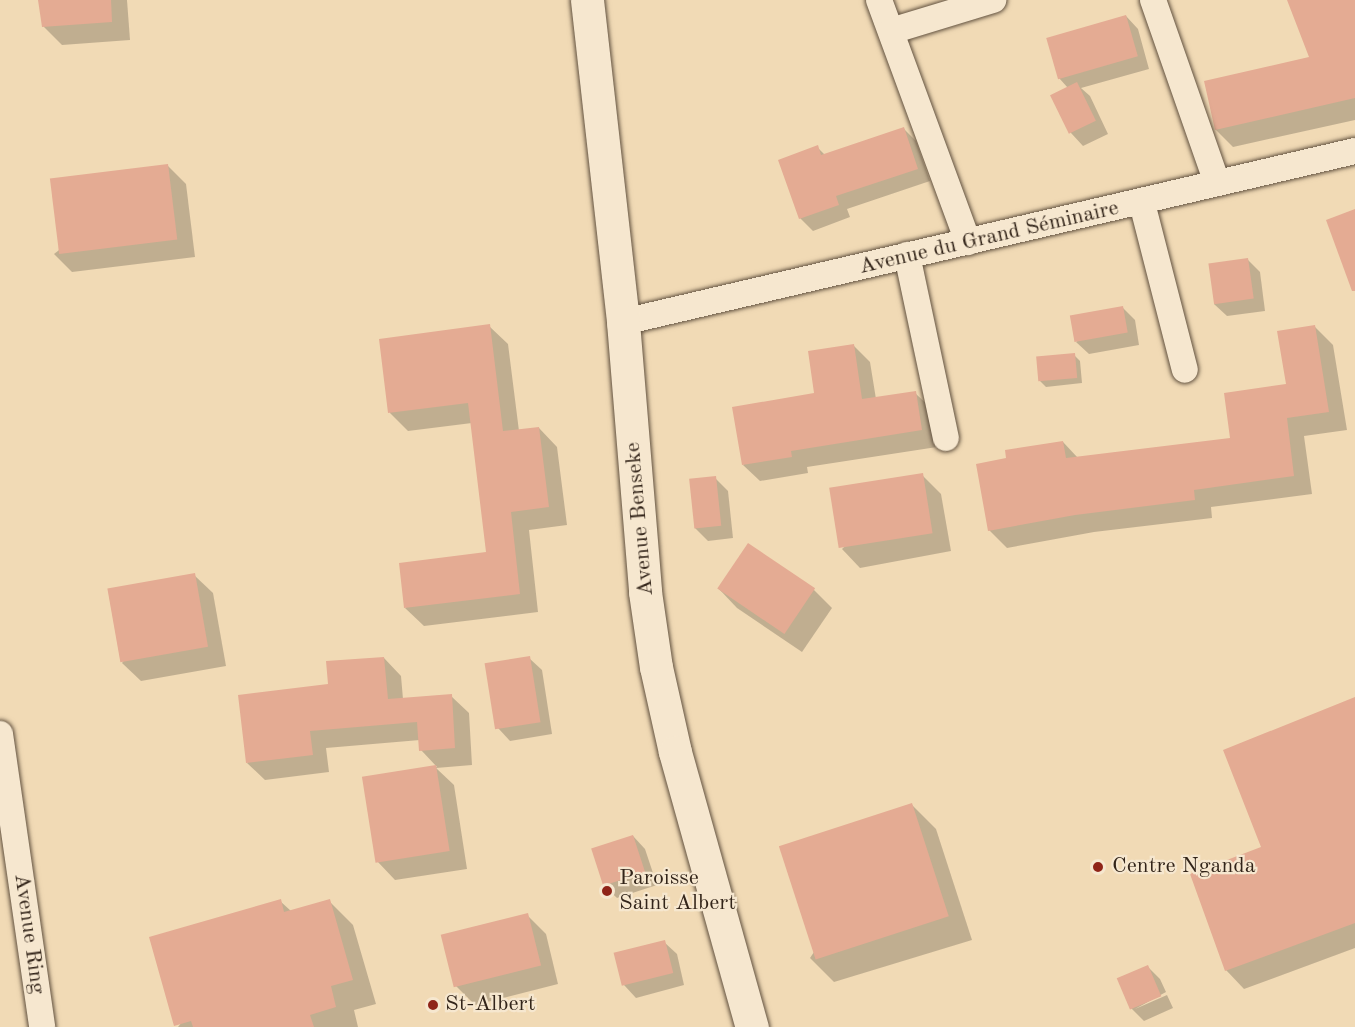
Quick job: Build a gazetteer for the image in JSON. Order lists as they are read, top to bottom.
{
  "streets": {
    "street": ["Avenue du Grand Séminaire", "Avenue Benseke", "Avenue Ring"]
  },
  "crossings": [
    ["Avenue du Grand Séminaire", "Avenue Benseke"]
  ],
  "places": ["Centre Nganda", "Paroisse Saint Albert", "St-Albert"]
}
